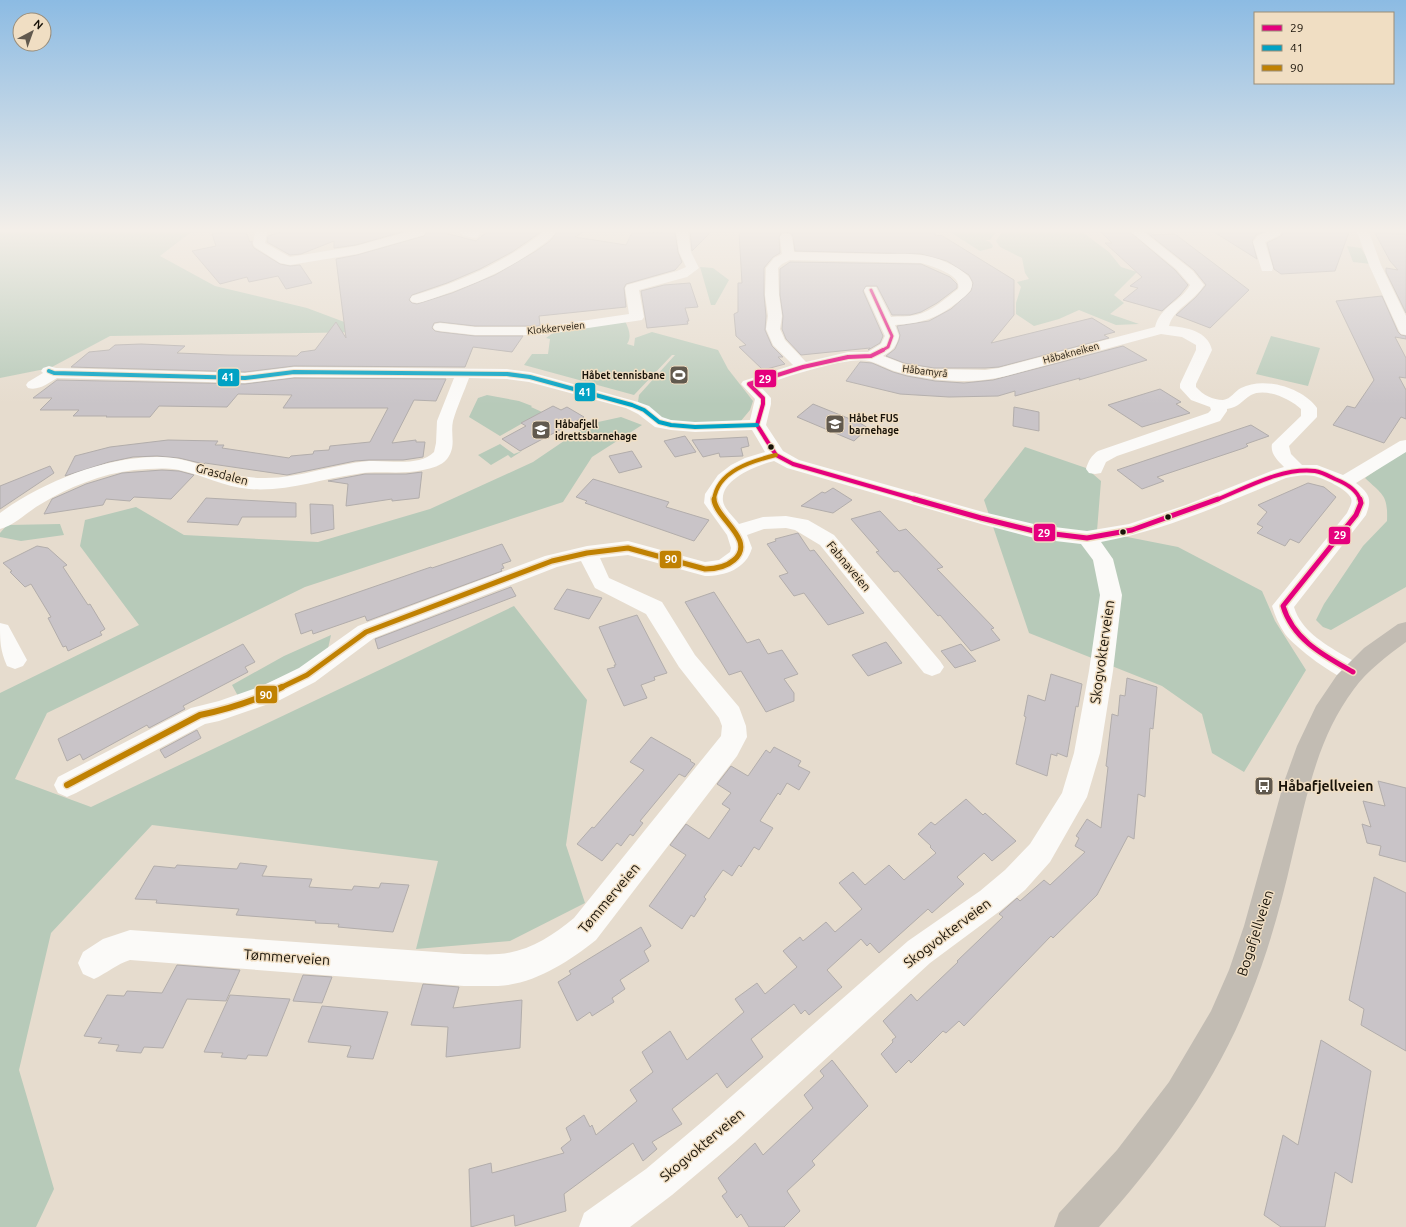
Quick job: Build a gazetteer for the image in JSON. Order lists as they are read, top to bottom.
{
  "streets": {
    "main road": ["Bogafjellveien"],
    "street": [
      "Klokkerveien",
      "Håbakneiken",
      "Håbamyrå",
      "Grasdalen",
      "Fabnaveien",
      "Skogvokterveien",
      "Tømmerveien"
    ]
  },
  "crossings": [
    ["Håbakneiken", "Håbamyrå"]
  ],
  "places": {
    "sports": ["Håbet tennisbane"],
    "school or university": ["Håbet FUS barnehage", "Håbafjell idrettsbarnehage"],
    "bus stop": ["Håbafjellveien"]
  },
  "lines": ["transit line 29", "transit line 41", "transit line 90"],
  "legend": ["29", "41", "90"],
  "north": "top right"
}
